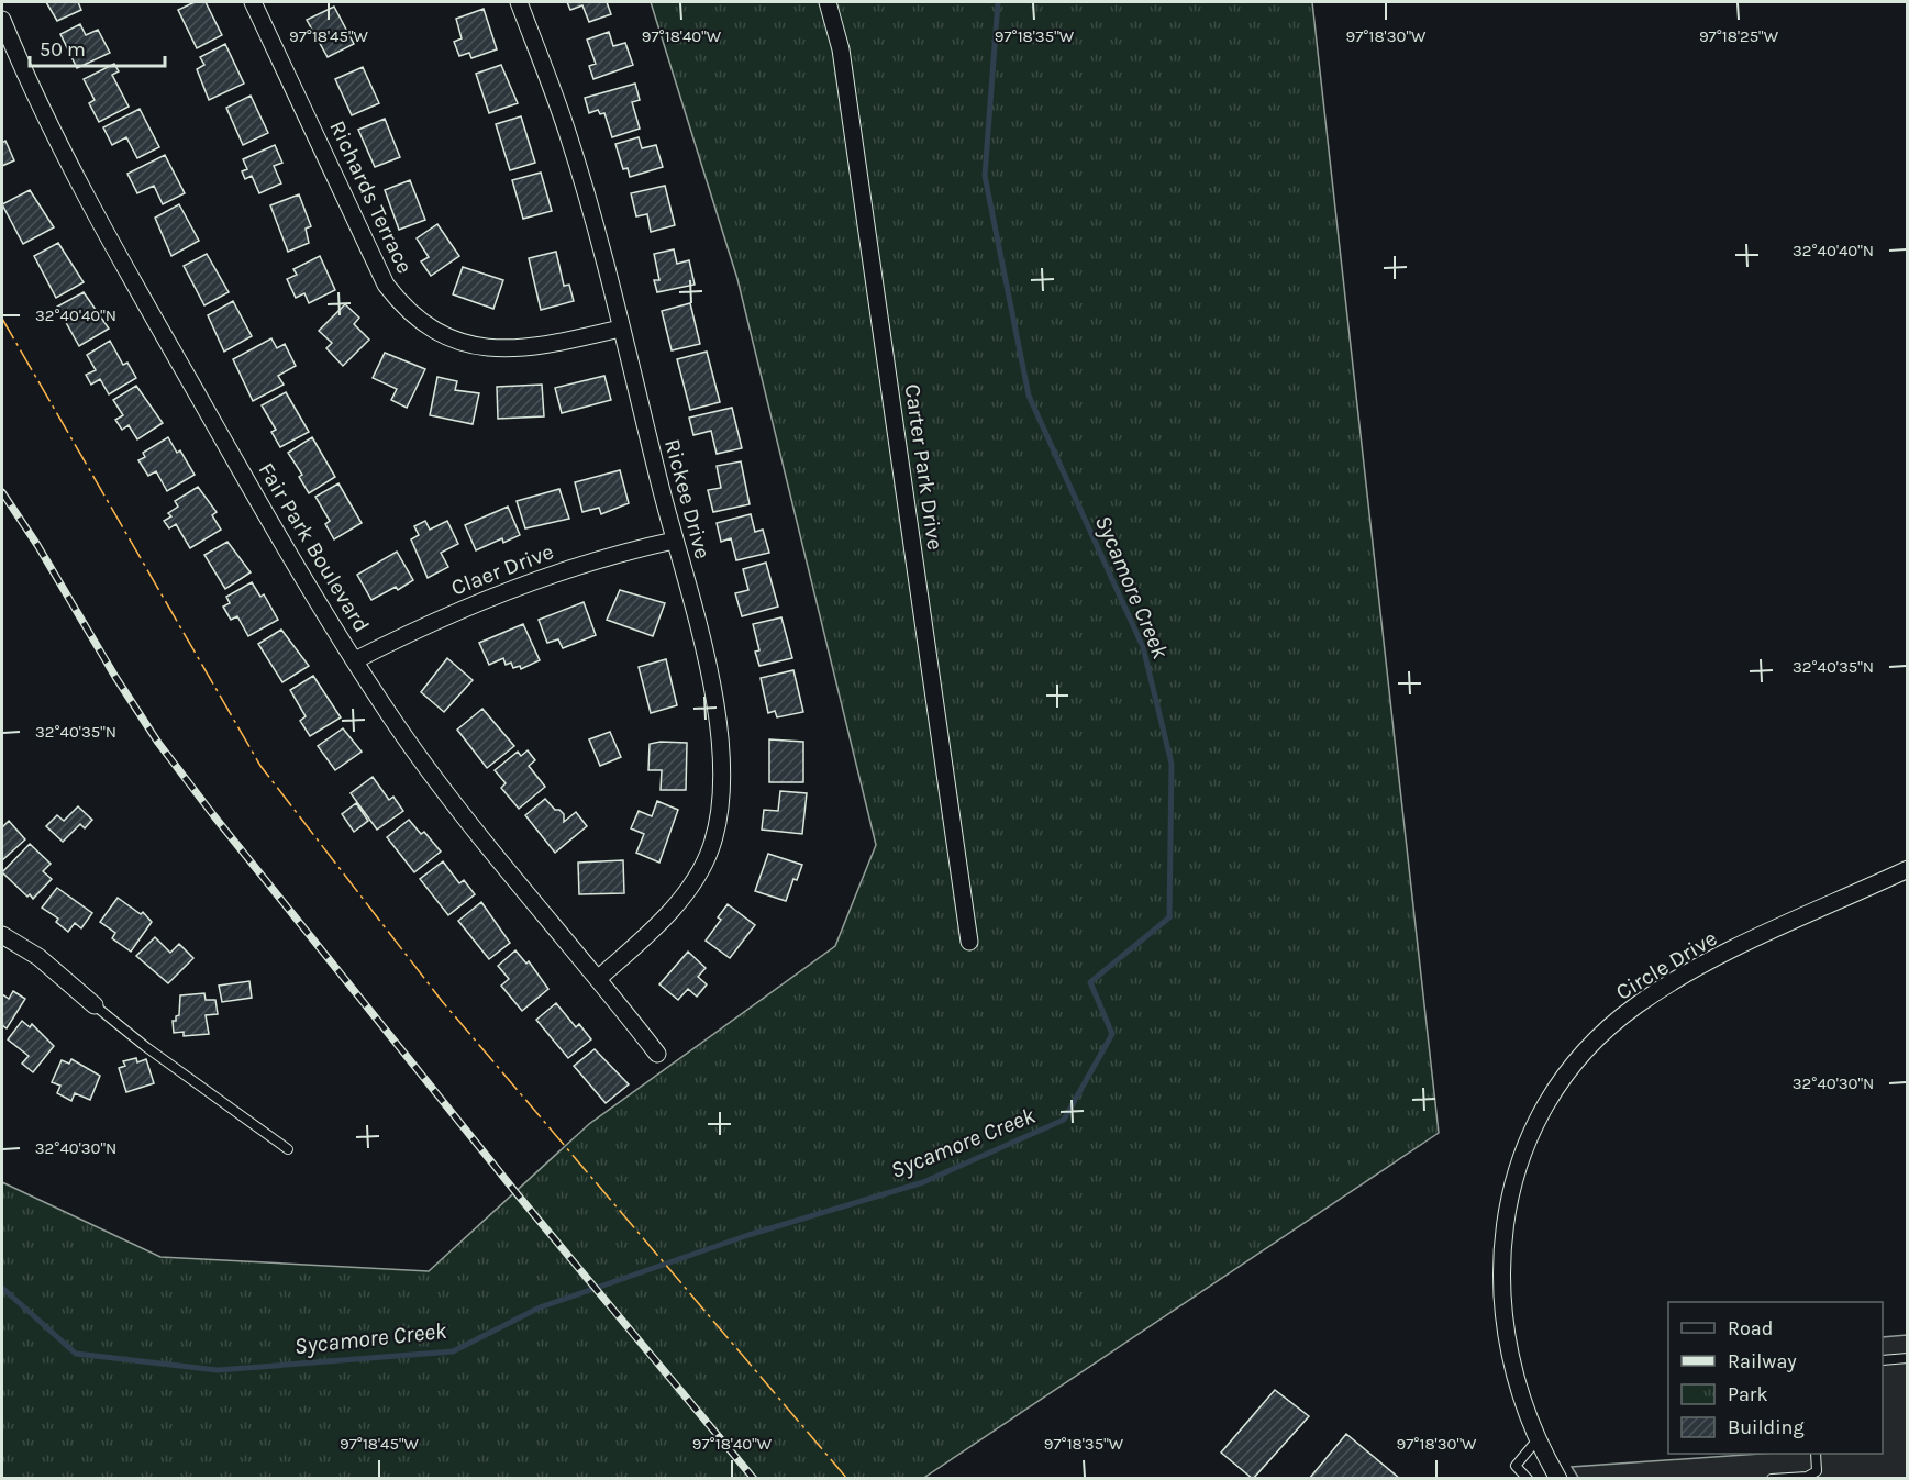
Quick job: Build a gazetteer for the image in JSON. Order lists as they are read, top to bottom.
{
  "streets": {
    "street": [
      "Richards Terrace",
      "Carter Park Drive",
      "Rickee Drive",
      "Fair Park Boulevard",
      "Claer Drive",
      "Circle Drive"
    ]
  },
  "crossings": [
    ["Richards Terrace", "Rickee Drive"],
    ["Rickee Drive", "Fair Park Boulevard"],
    ["Rickee Drive", "Claer Drive"],
    ["Fair Park Boulevard", "Claer Drive"]
  ],
  "water": ["Sycamore Creek"],
  "legend": [
    "Road",
    "Railway",
    "Park",
    "Building"
  ],
  "scale_bar": "50 m",
  "coordinates": [
    "97°18'45\"W",
    "97°18'40\"W",
    "97°18'35\"W",
    "97°18'30\"W",
    "97°18'25\"W",
    "32°40'40\"N",
    "32°40'35\"N",
    "32°40'30\"N"
  ]
}
